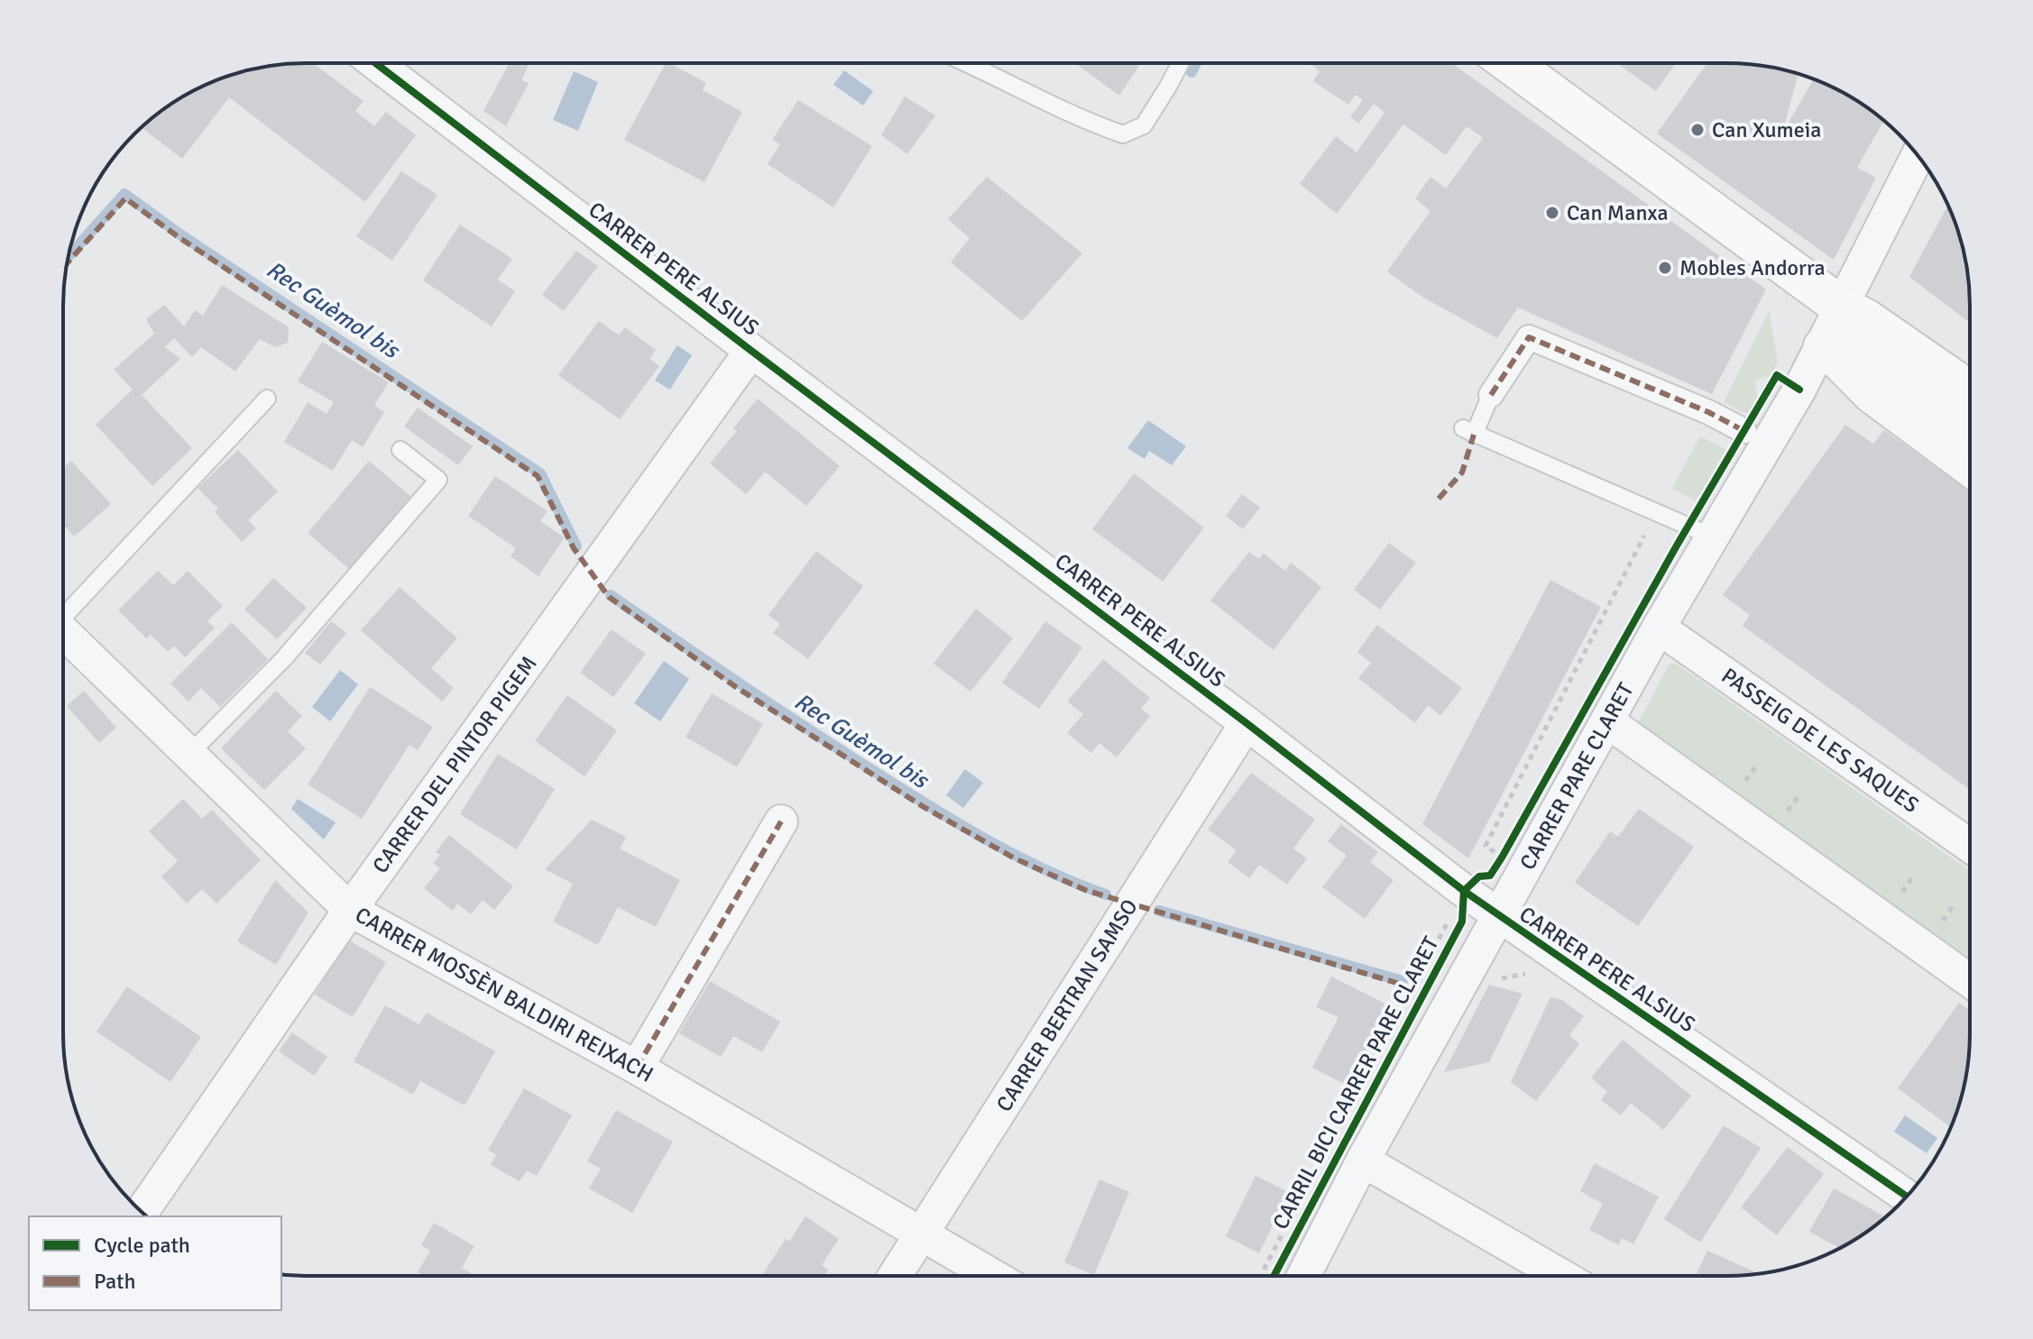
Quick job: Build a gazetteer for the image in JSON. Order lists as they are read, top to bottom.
{
  "streets": {
    "street": [
      "CARRER PERE ALSIUS",
      "PASSEIG DE LES SAQUES",
      "CARRER DEL PINTOR PIGEM",
      "CARRER PARE CLARET",
      "CARRER MOSSÈN BALDIRI REIXACH",
      "CARRER BERTRAN SAMSO"
    ],
    "cycle path": ["CARRIL BICI CARRER PARE CLARET"]
  },
  "crossings": [
    ["CARRER PERE ALSIUS", "CARRER DEL PINTOR PIGEM"],
    ["CARRER PERE ALSIUS", "CARRER PARE CLARET"],
    ["CARRER PERE ALSIUS", "CARRER BERTRAN SAMSO"],
    ["PASSEIG DE LES SAQUES", "CARRER PARE CLARET"],
    ["CARRER DEL PINTOR PIGEM", "CARRER MOSSÈN BALDIRI REIXACH"],
    ["CARRER MOSSÈN BALDIRI REIXACH", "CARRER BERTRAN SAMSO"]
  ],
  "water": ["Rec Guèmol bis"],
  "places": ["Can Xumeia", "Can Manxa", "Mobles Andorra"],
  "legend": ["Cycle path", "Path"]
}
